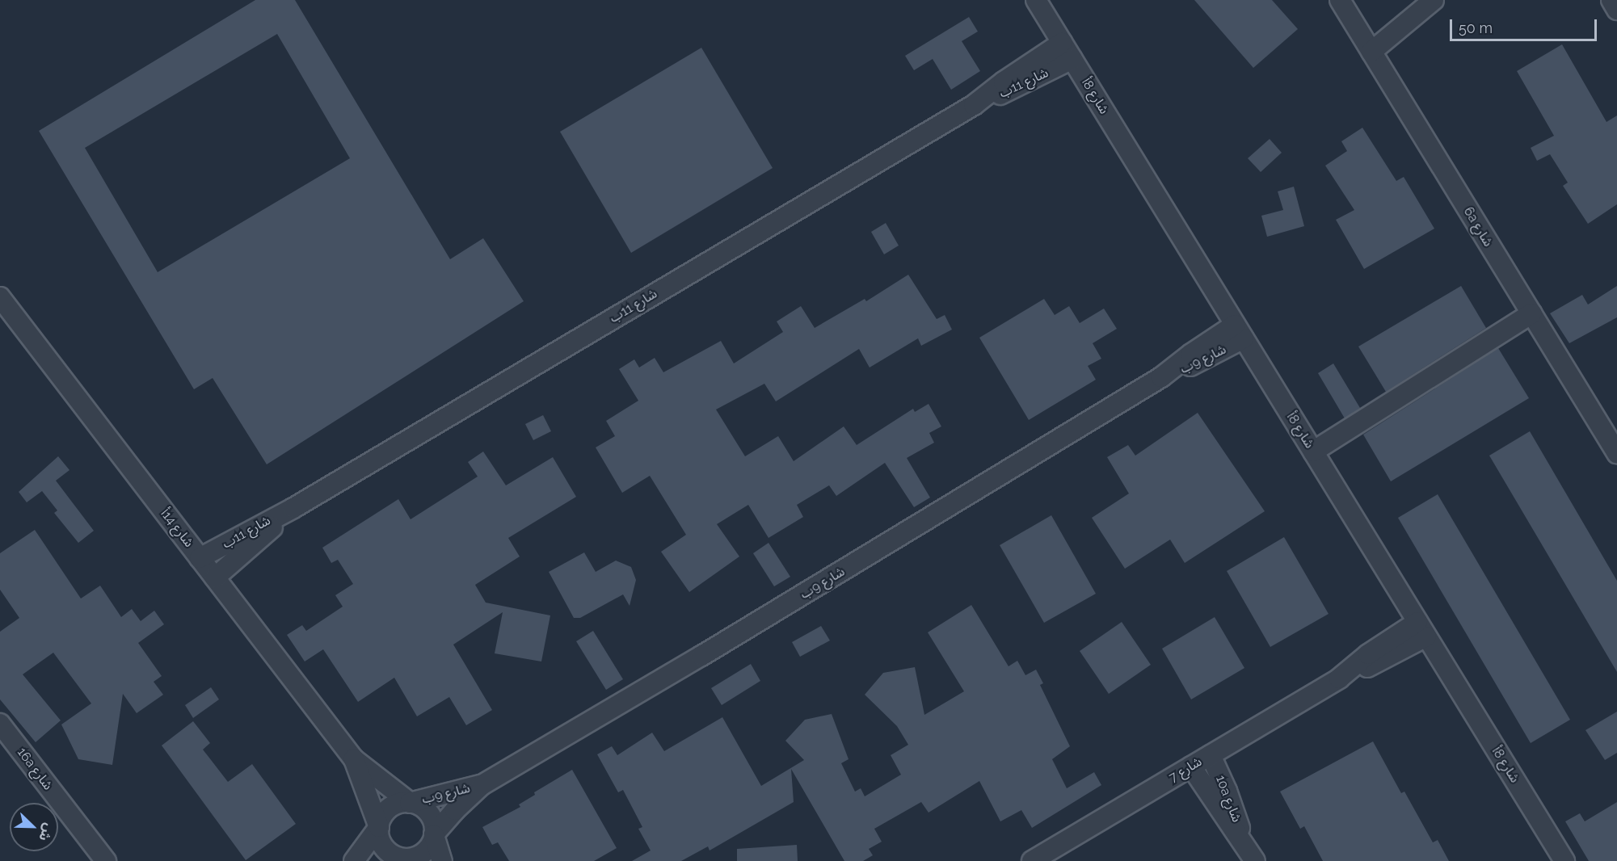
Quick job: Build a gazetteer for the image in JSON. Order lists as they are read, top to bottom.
{
  "streets": {
    "street": [
      "شارع 11ب",
      "شارع 8أ",
      "6a شارع",
      "شارع 9ب",
      "شارع 14أ",
      "16a شارع",
      "شارع 7",
      "10a شارع"
    ]
  },
  "crossings": [
    ["شارع 11ب", "شارع 8أ"],
    ["شارع 11ب", "شارع 14أ"],
    ["شارع 8أ", "شارع 9ب"],
    ["شارع 8أ", "شارع 7"],
    ["شارع 9ب", "شارع 14أ"],
    ["شارع 7", "10a شارع"]
  ],
  "scale_bar": "50 m",
  "north": "bottom right"
}
